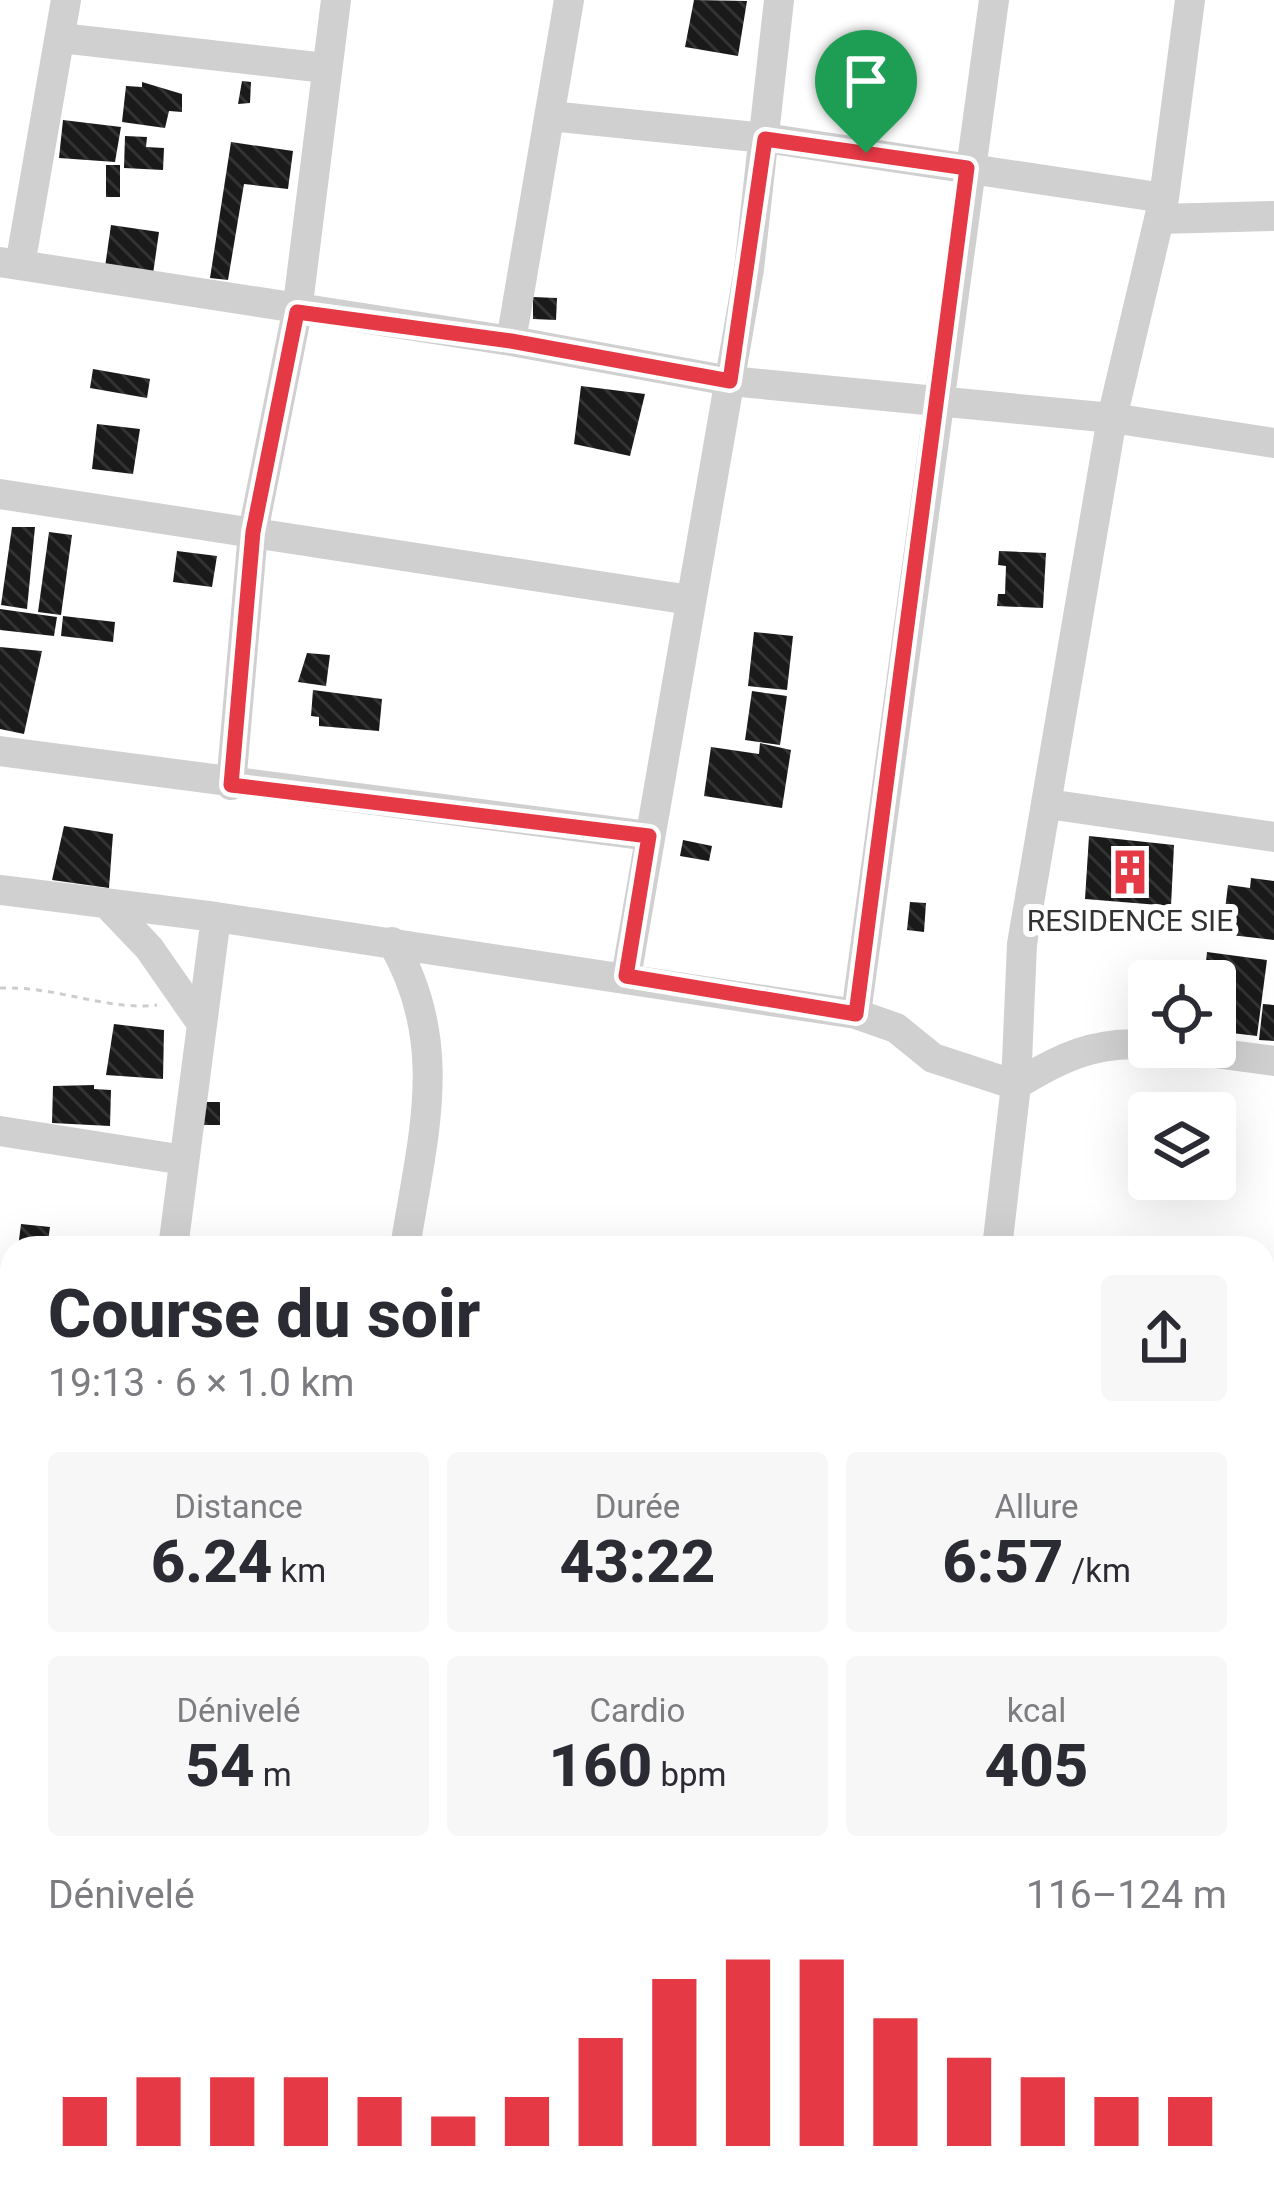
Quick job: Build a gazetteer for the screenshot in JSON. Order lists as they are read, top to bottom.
{
  "places": {
    "building": ["RESIDENCE SIE"]
  },
  "page": {
    "heading": ["Course du soir", "19:13 · 6 × 1.0 km"],
    "stats": [
      ["Distance", "6.24 km"],
      ["Durée", "43:22"],
      ["Allure", "6:57 /km"],
      ["Dénivelé", "54 m"],
      ["Cardio", "160 bpm"],
      ["kcal", "405"]
    ],
    "chart": ["Dénivelé", "116–124 m"]
  }
}
